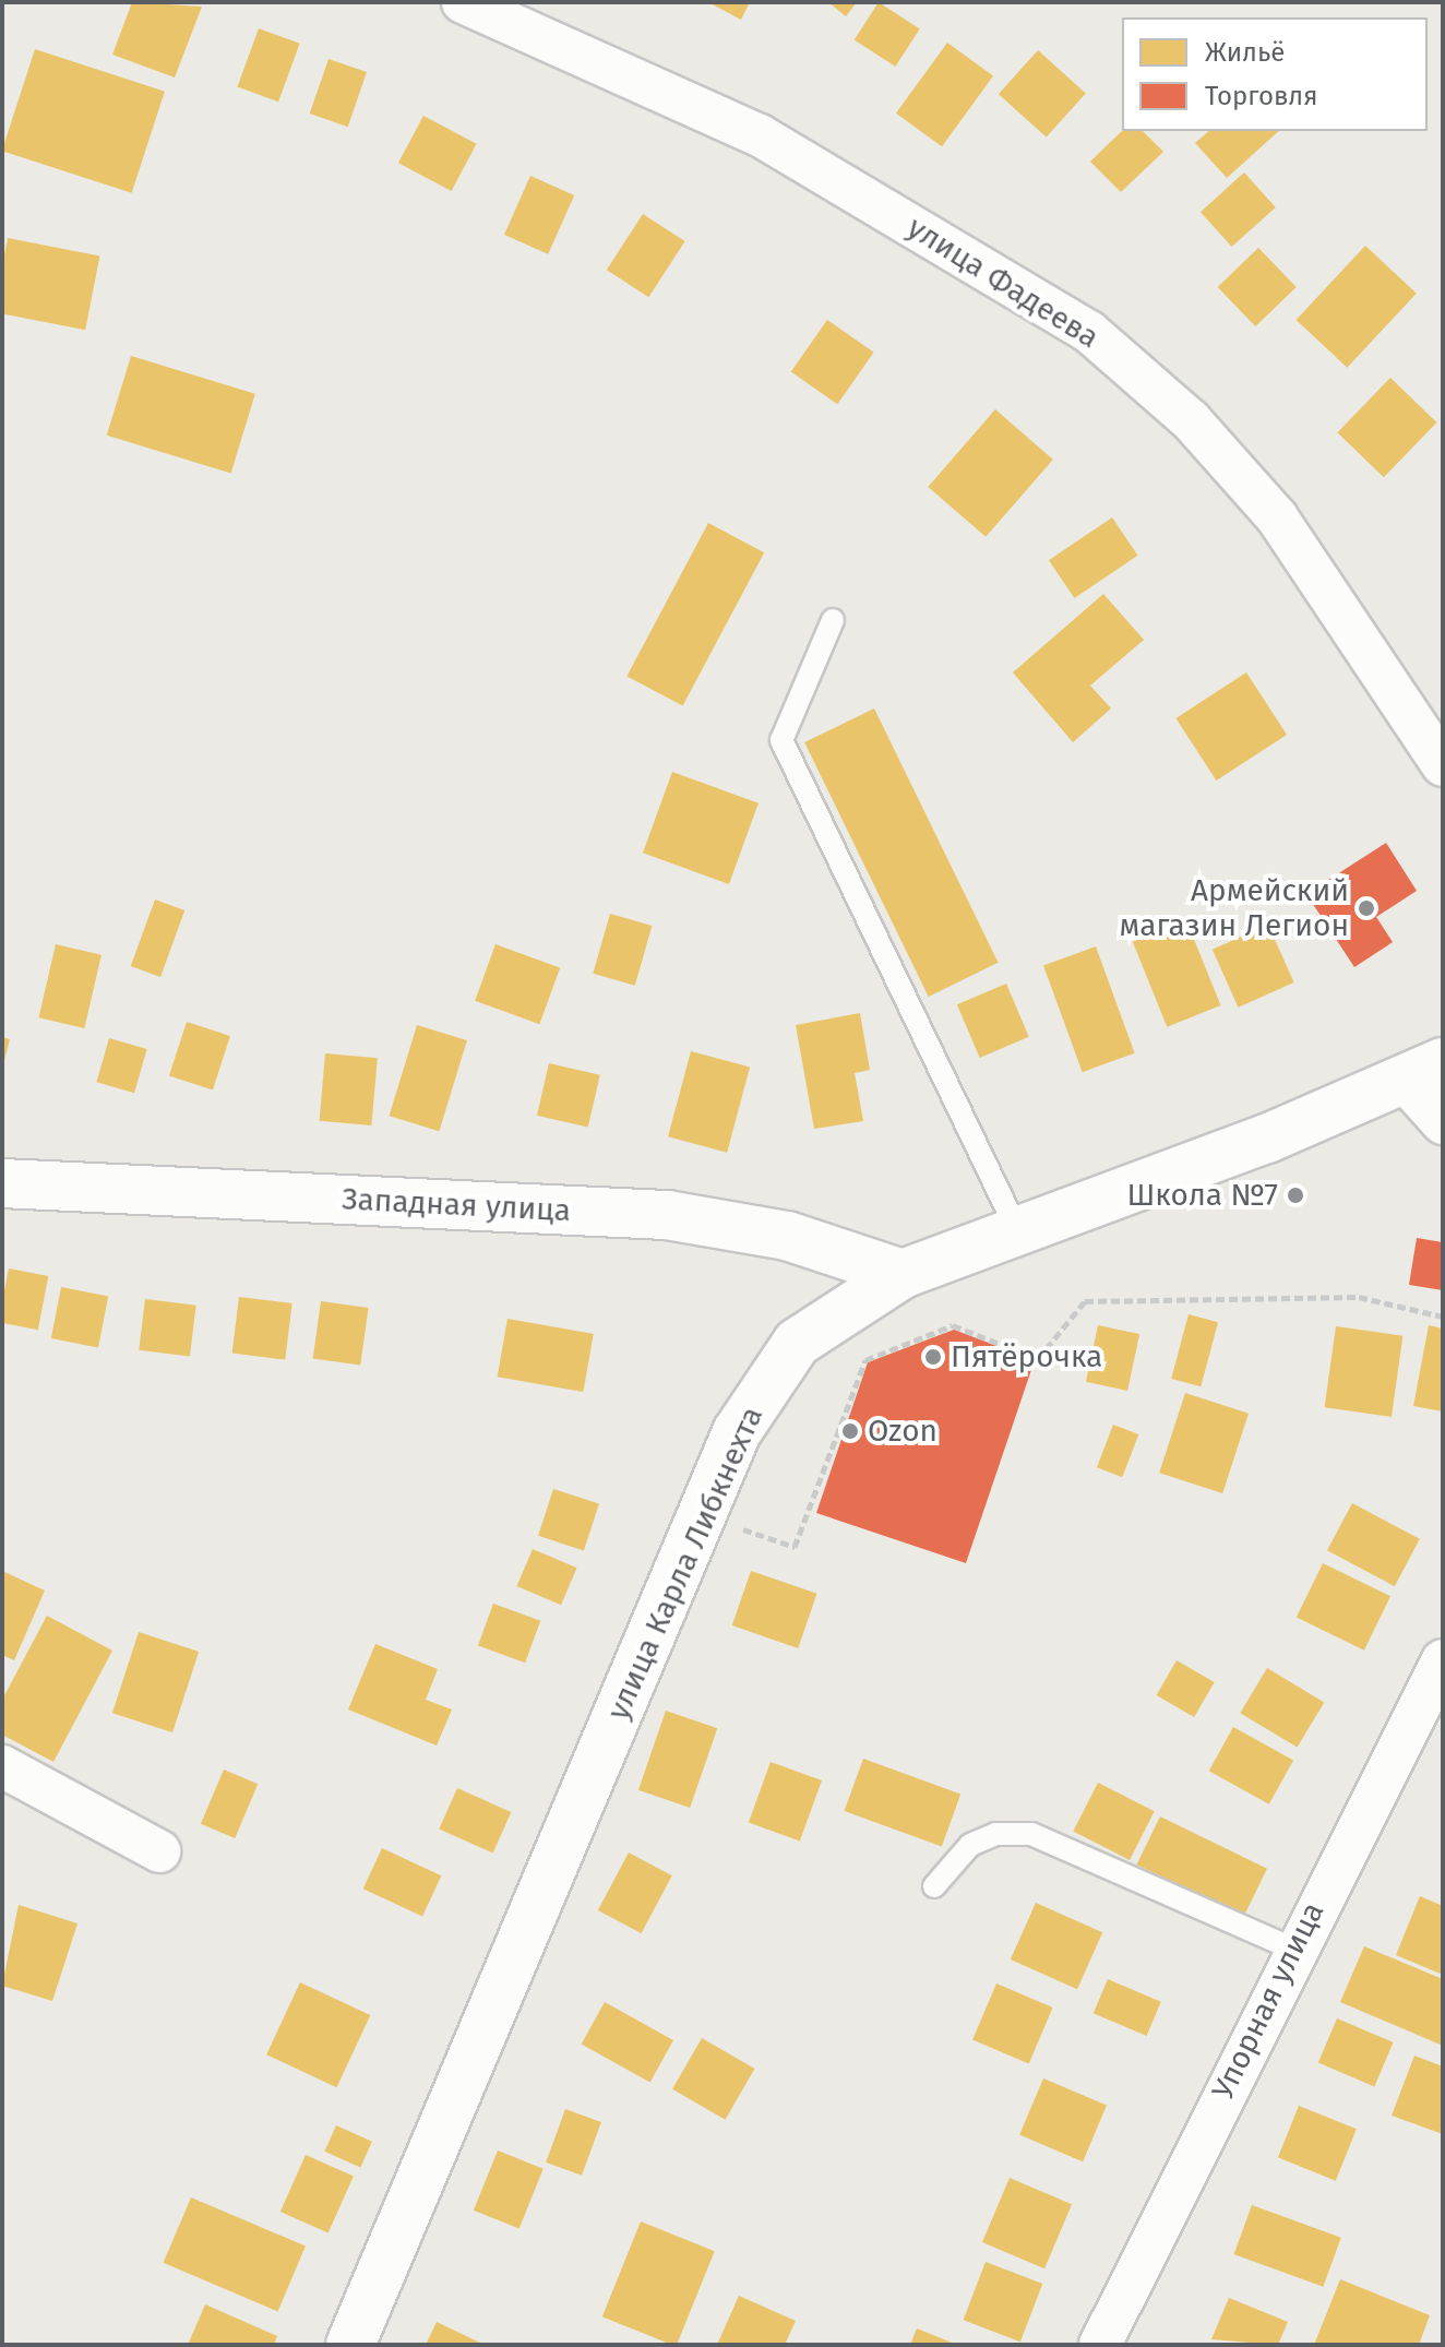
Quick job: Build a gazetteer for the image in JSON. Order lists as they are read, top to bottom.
{
  "streets": {
    "main road": ["Западная улица", "улица Карла Либкнехта"],
    "street": ["улица Фадеева", "Упорная улица"]
  },
  "crossings": [
    ["Западная улица", "улица Карла Либкнехта"]
  ],
  "places": [
    "Армейский магазин Легион",
    "Школа №7",
    "Пятёрочка",
    "Ozon"
  ],
  "legend": ["Жильё", "Торговля"]
}
